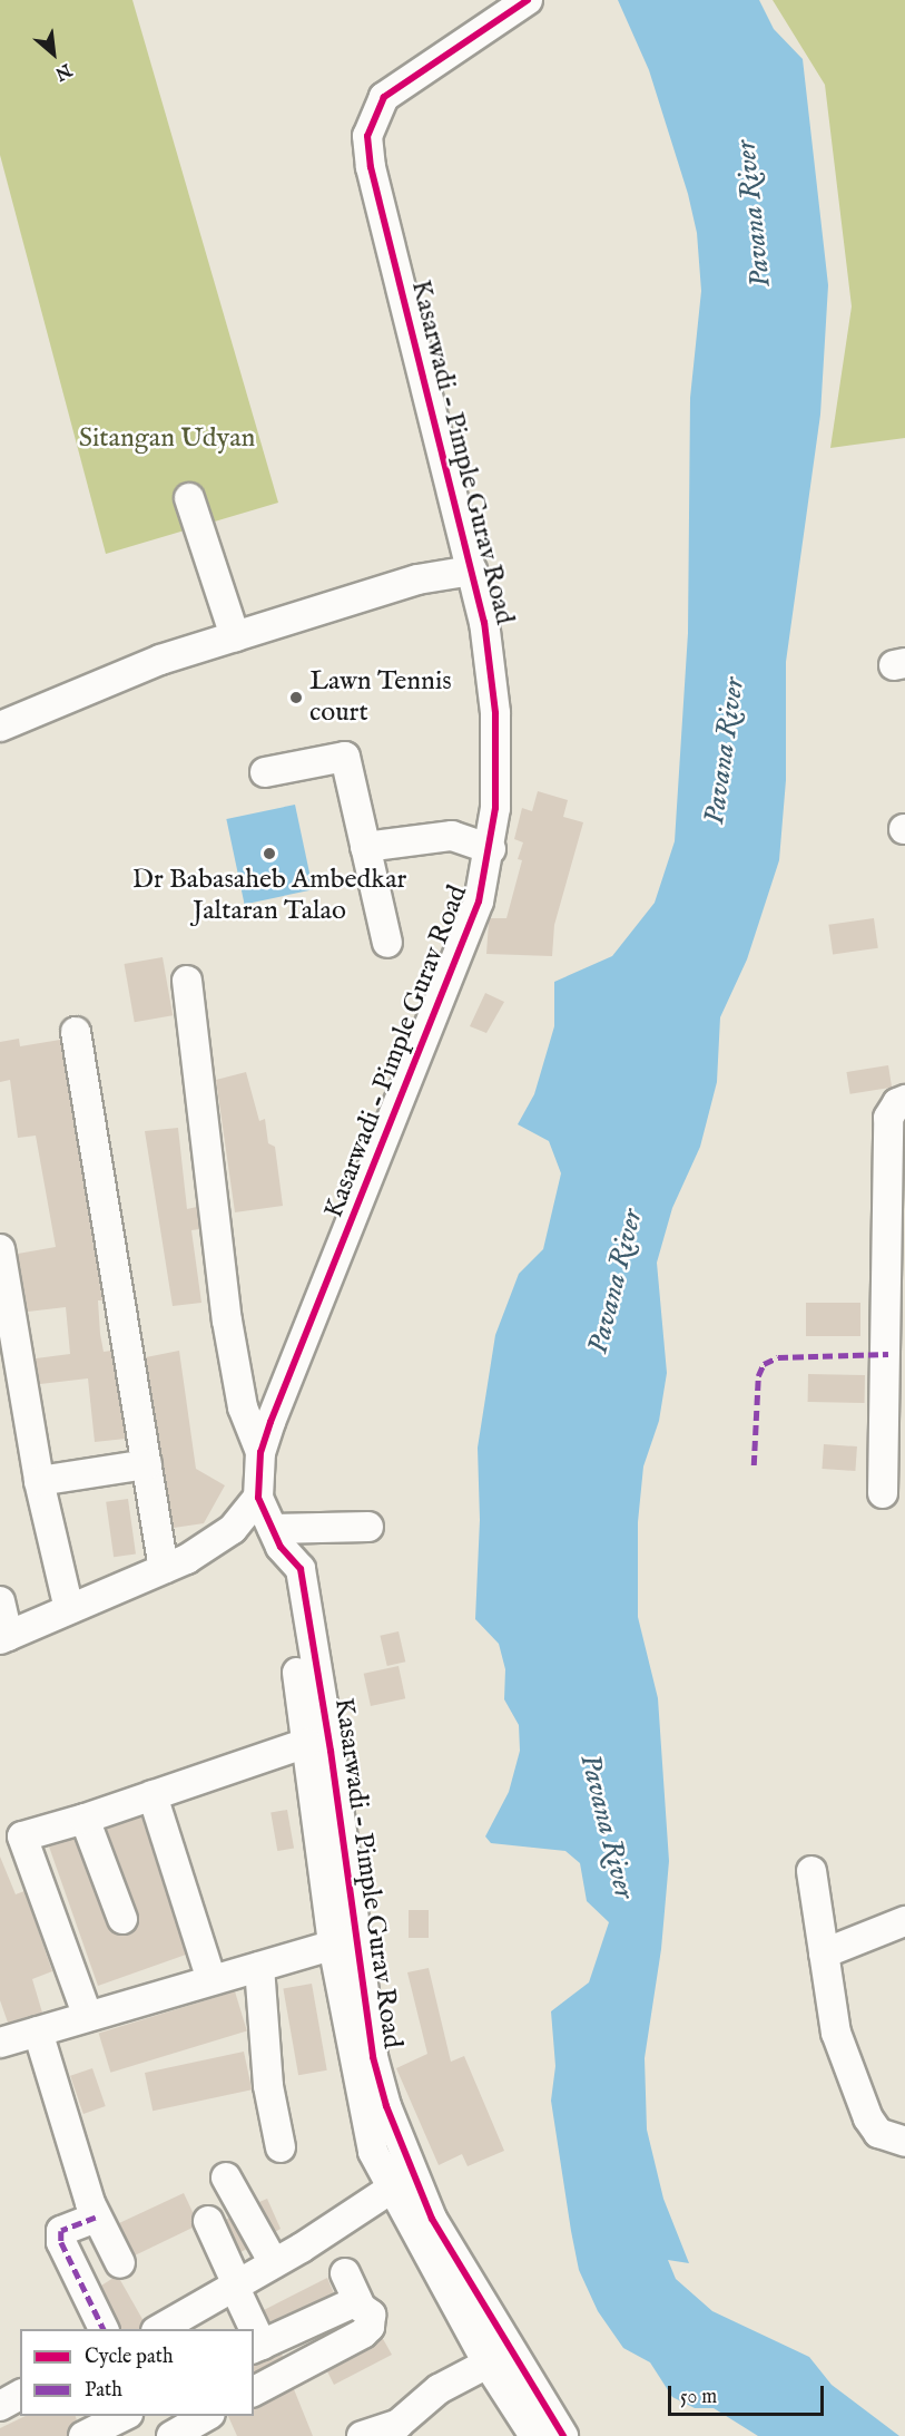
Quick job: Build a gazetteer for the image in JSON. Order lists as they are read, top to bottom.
{
  "streets": {
    "street": ["Kasarwadi - Pimple Gurav Road"]
  },
  "water": ["Pavana River"],
  "parks": ["Sitangan Udyan"],
  "places": ["Lawn Tennis court", "Dr Babasaheb Ambedkar Jaltaran Talao"],
  "legend": ["Cycle path", "Path"],
  "scale_bar": "50 m",
  "north": "bottom right"
}
